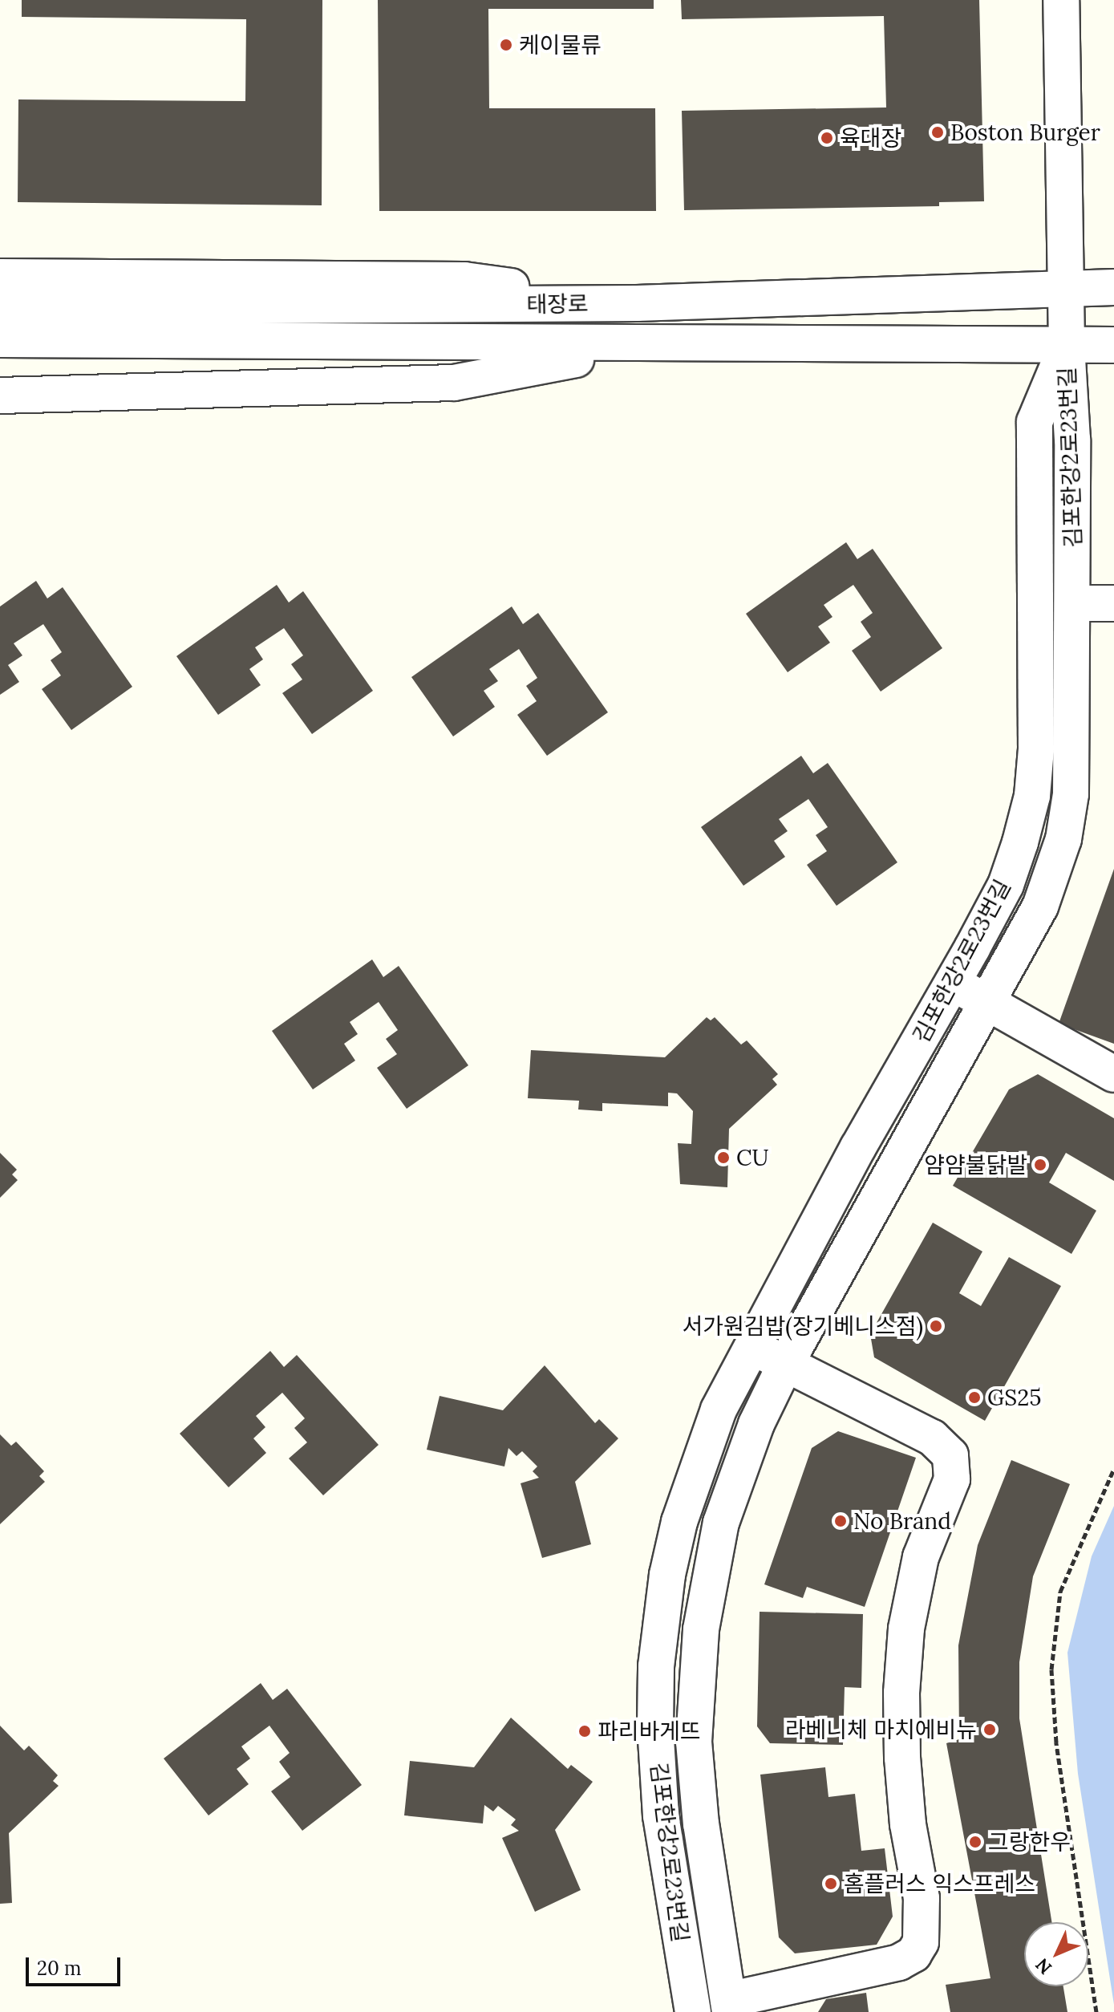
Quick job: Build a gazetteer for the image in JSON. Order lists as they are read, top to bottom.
{
  "streets": {
    "street": ["태장로", "김포한강2로23번길"]
  },
  "crossings": [
    ["태장로", "김포한강2로23번길"]
  ],
  "places": [
    "케이물류",
    "Boston Burger",
    "육대장",
    "CU",
    "얌얌불닭발",
    "서가원김밥(장기베니스점)",
    "GS25",
    "No Brand",
    "라베니체 마치에비뉴",
    "파리바게뜨",
    "그랑한우",
    "홈플러스 익스프레스"
  ],
  "scale_bar": "20 m",
  "north": "bottom left"
}
